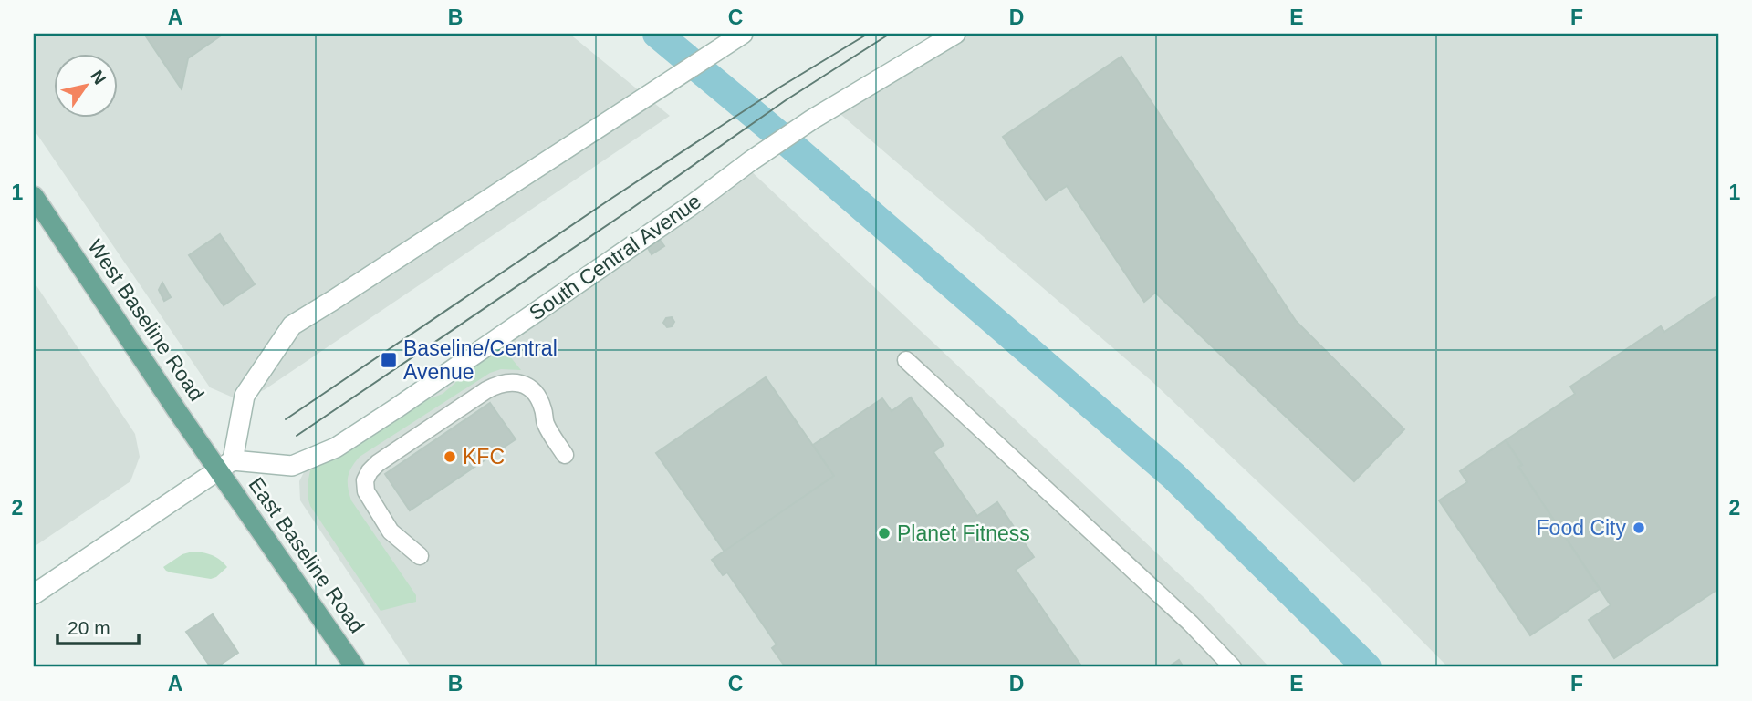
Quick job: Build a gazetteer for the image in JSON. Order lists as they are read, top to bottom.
{
  "streets": {
    "main road": ["South Central Avenue", "West Baseline Road", "East Baseline Road"]
  },
  "crossings": [
    ["South Central Avenue", "West Baseline Road"],
    ["South Central Avenue", "East Baseline Road"],
    ["West Baseline Road", "East Baseline Road"]
  ],
  "places": {
    "transit": ["Baseline/Central Avenue"],
    "other": ["KFC", "Food City", "Planet Fitness"]
  },
  "scale_bar": "20 m",
  "north": "top right",
  "grid": {
    "columns": [
      "A",
      "B",
      "C",
      "D",
      "E",
      "F"
    ],
    "rows": ["1", "2"]
  }
}
